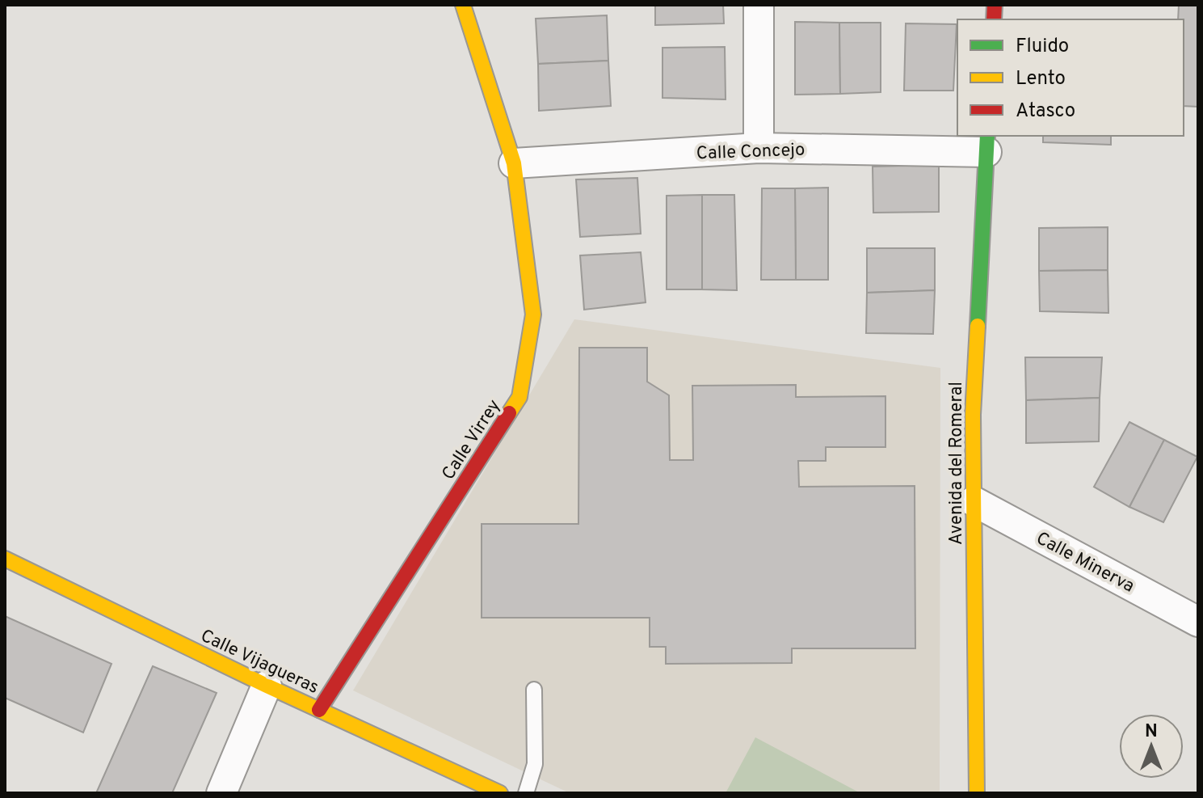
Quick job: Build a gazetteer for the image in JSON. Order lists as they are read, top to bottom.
{
  "streets": {
    "street": [
      "Calle Concejo",
      "Calle Virrey",
      "Avenida del Romeral",
      "Calle Minerva",
      "Calle Vijagueras"
    ]
  },
  "crossings": [
    ["Calle Concejo", "Calle Virrey"],
    ["Calle Concejo", "Avenida del Romeral"],
    ["Calle Virrey", "Calle Vijagueras"],
    ["Avenida del Romeral", "Calle Minerva"]
  ],
  "legend": ["Fluido", "Lento", "Atasco"],
  "north": "top"
}
